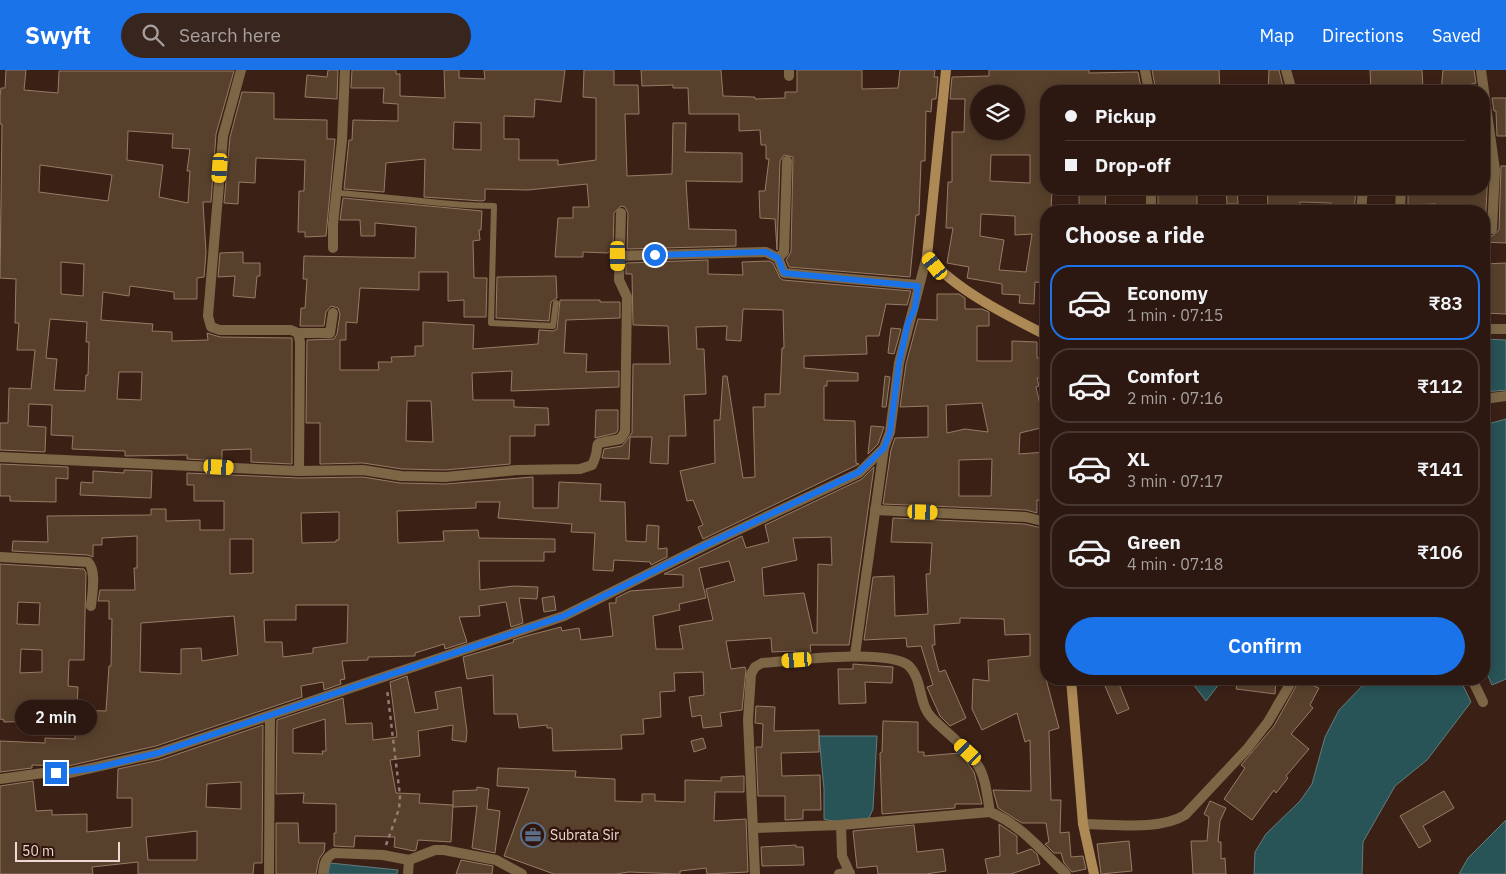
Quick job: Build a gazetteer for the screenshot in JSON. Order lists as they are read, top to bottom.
{
  "places": {
    "office": ["Subrata Sir"]
  },
  "scale_bar": "50 m",
  "page": {
    "header": "Swyft",
    "search": "Search here",
    "nav": ["Map", "Directions", "Saved"],
    "banner": ["Pickup", "Drop-off"],
    "heading": "Choose a ride",
    "list": [
      {
        "name": "Economy",
        "note": "1 min · 07:15",
        "value": "₹83"
      },
      {
        "name": "Comfort",
        "note": "2 min · 07:16",
        "value": "₹112"
      },
      {
        "name": "XL",
        "note": "3 min · 07:17",
        "value": "₹141"
      },
      {
        "name": "Green",
        "note": "4 min · 07:18",
        "value": "₹106"
      }
    ],
    "buttons": "Confirm",
    "bubble": "2 min",
    "scale": "50 m"
  }
}
